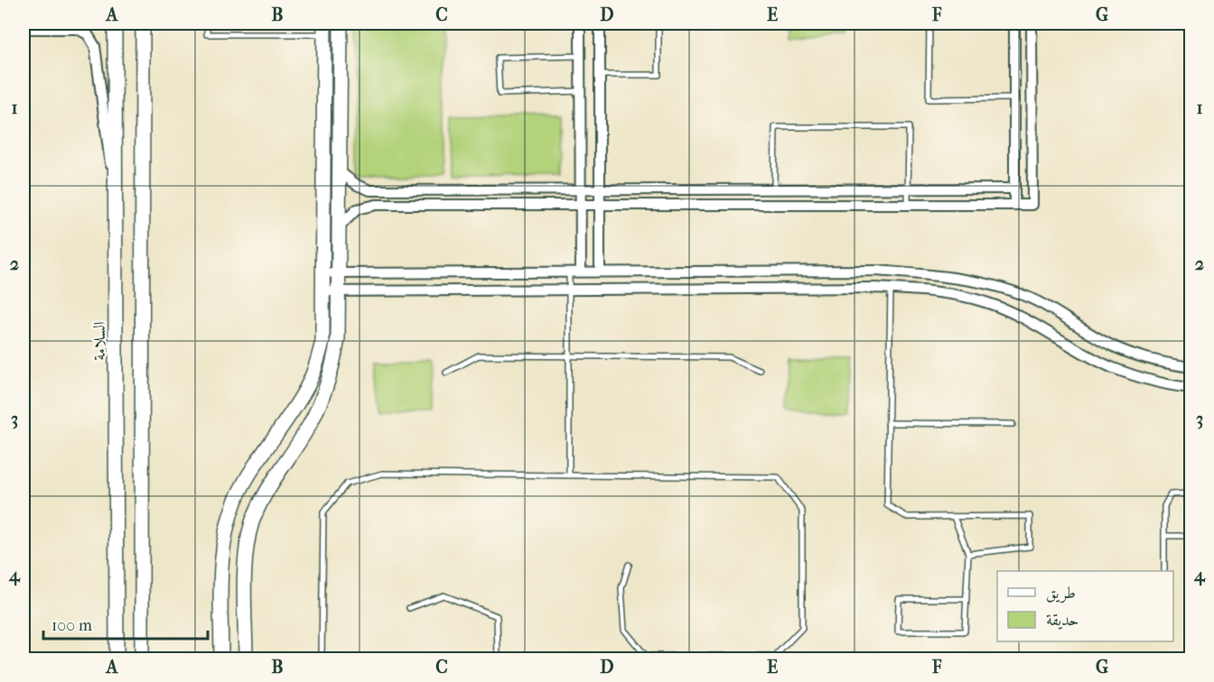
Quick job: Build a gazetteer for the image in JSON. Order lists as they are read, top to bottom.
{
  "streets": {
    "street": ["السلامة"]
  },
  "legend": ["طريق", "حديقة"],
  "scale_bar": "100 m",
  "grid": {
    "columns": [
      "A",
      "B",
      "C",
      "D",
      "E",
      "F",
      "G"
    ],
    "rows": [
      "1",
      "2",
      "3",
      "4"
    ]
  }
}
